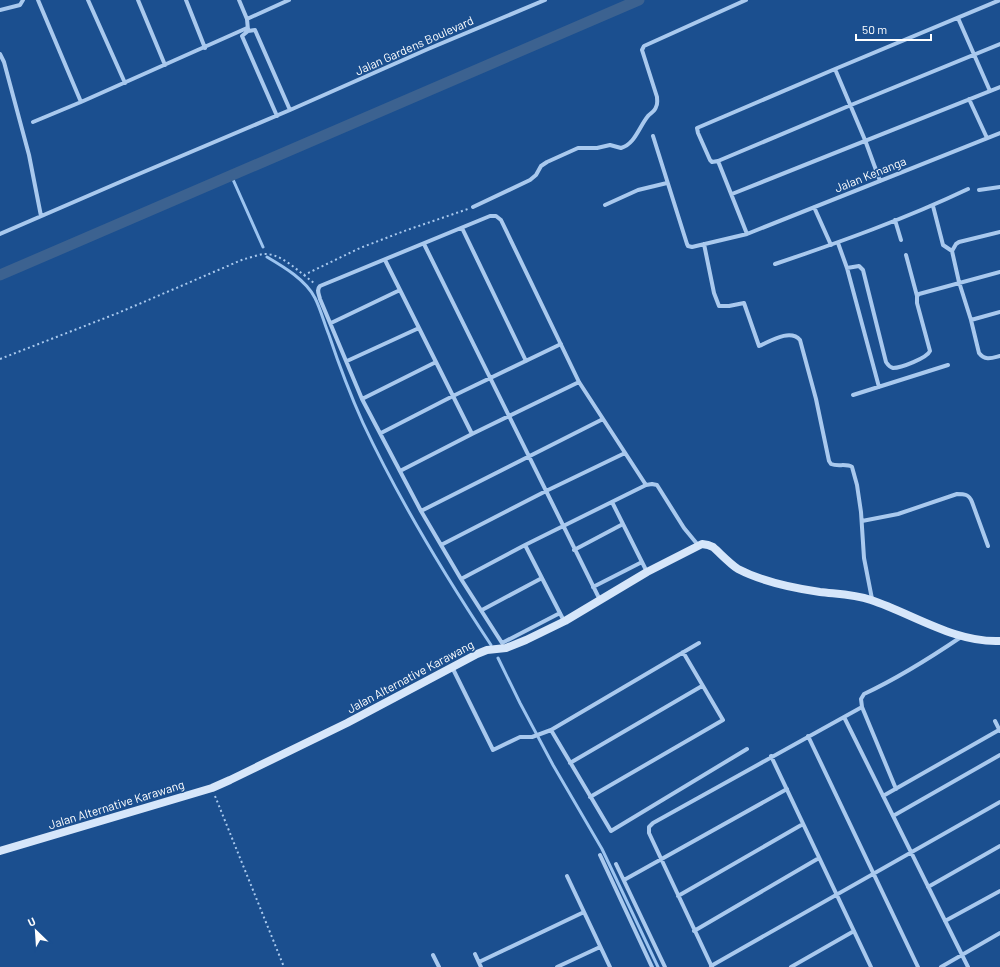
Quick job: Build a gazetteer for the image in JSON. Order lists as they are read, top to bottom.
{
  "streets": {
    "street": ["Jalan Gardens Boulevard", "Jalan Kenanga", "Jalan Alternative Karawang"]
  },
  "scale_bar": "50 m",
  "north": "top left"
}
